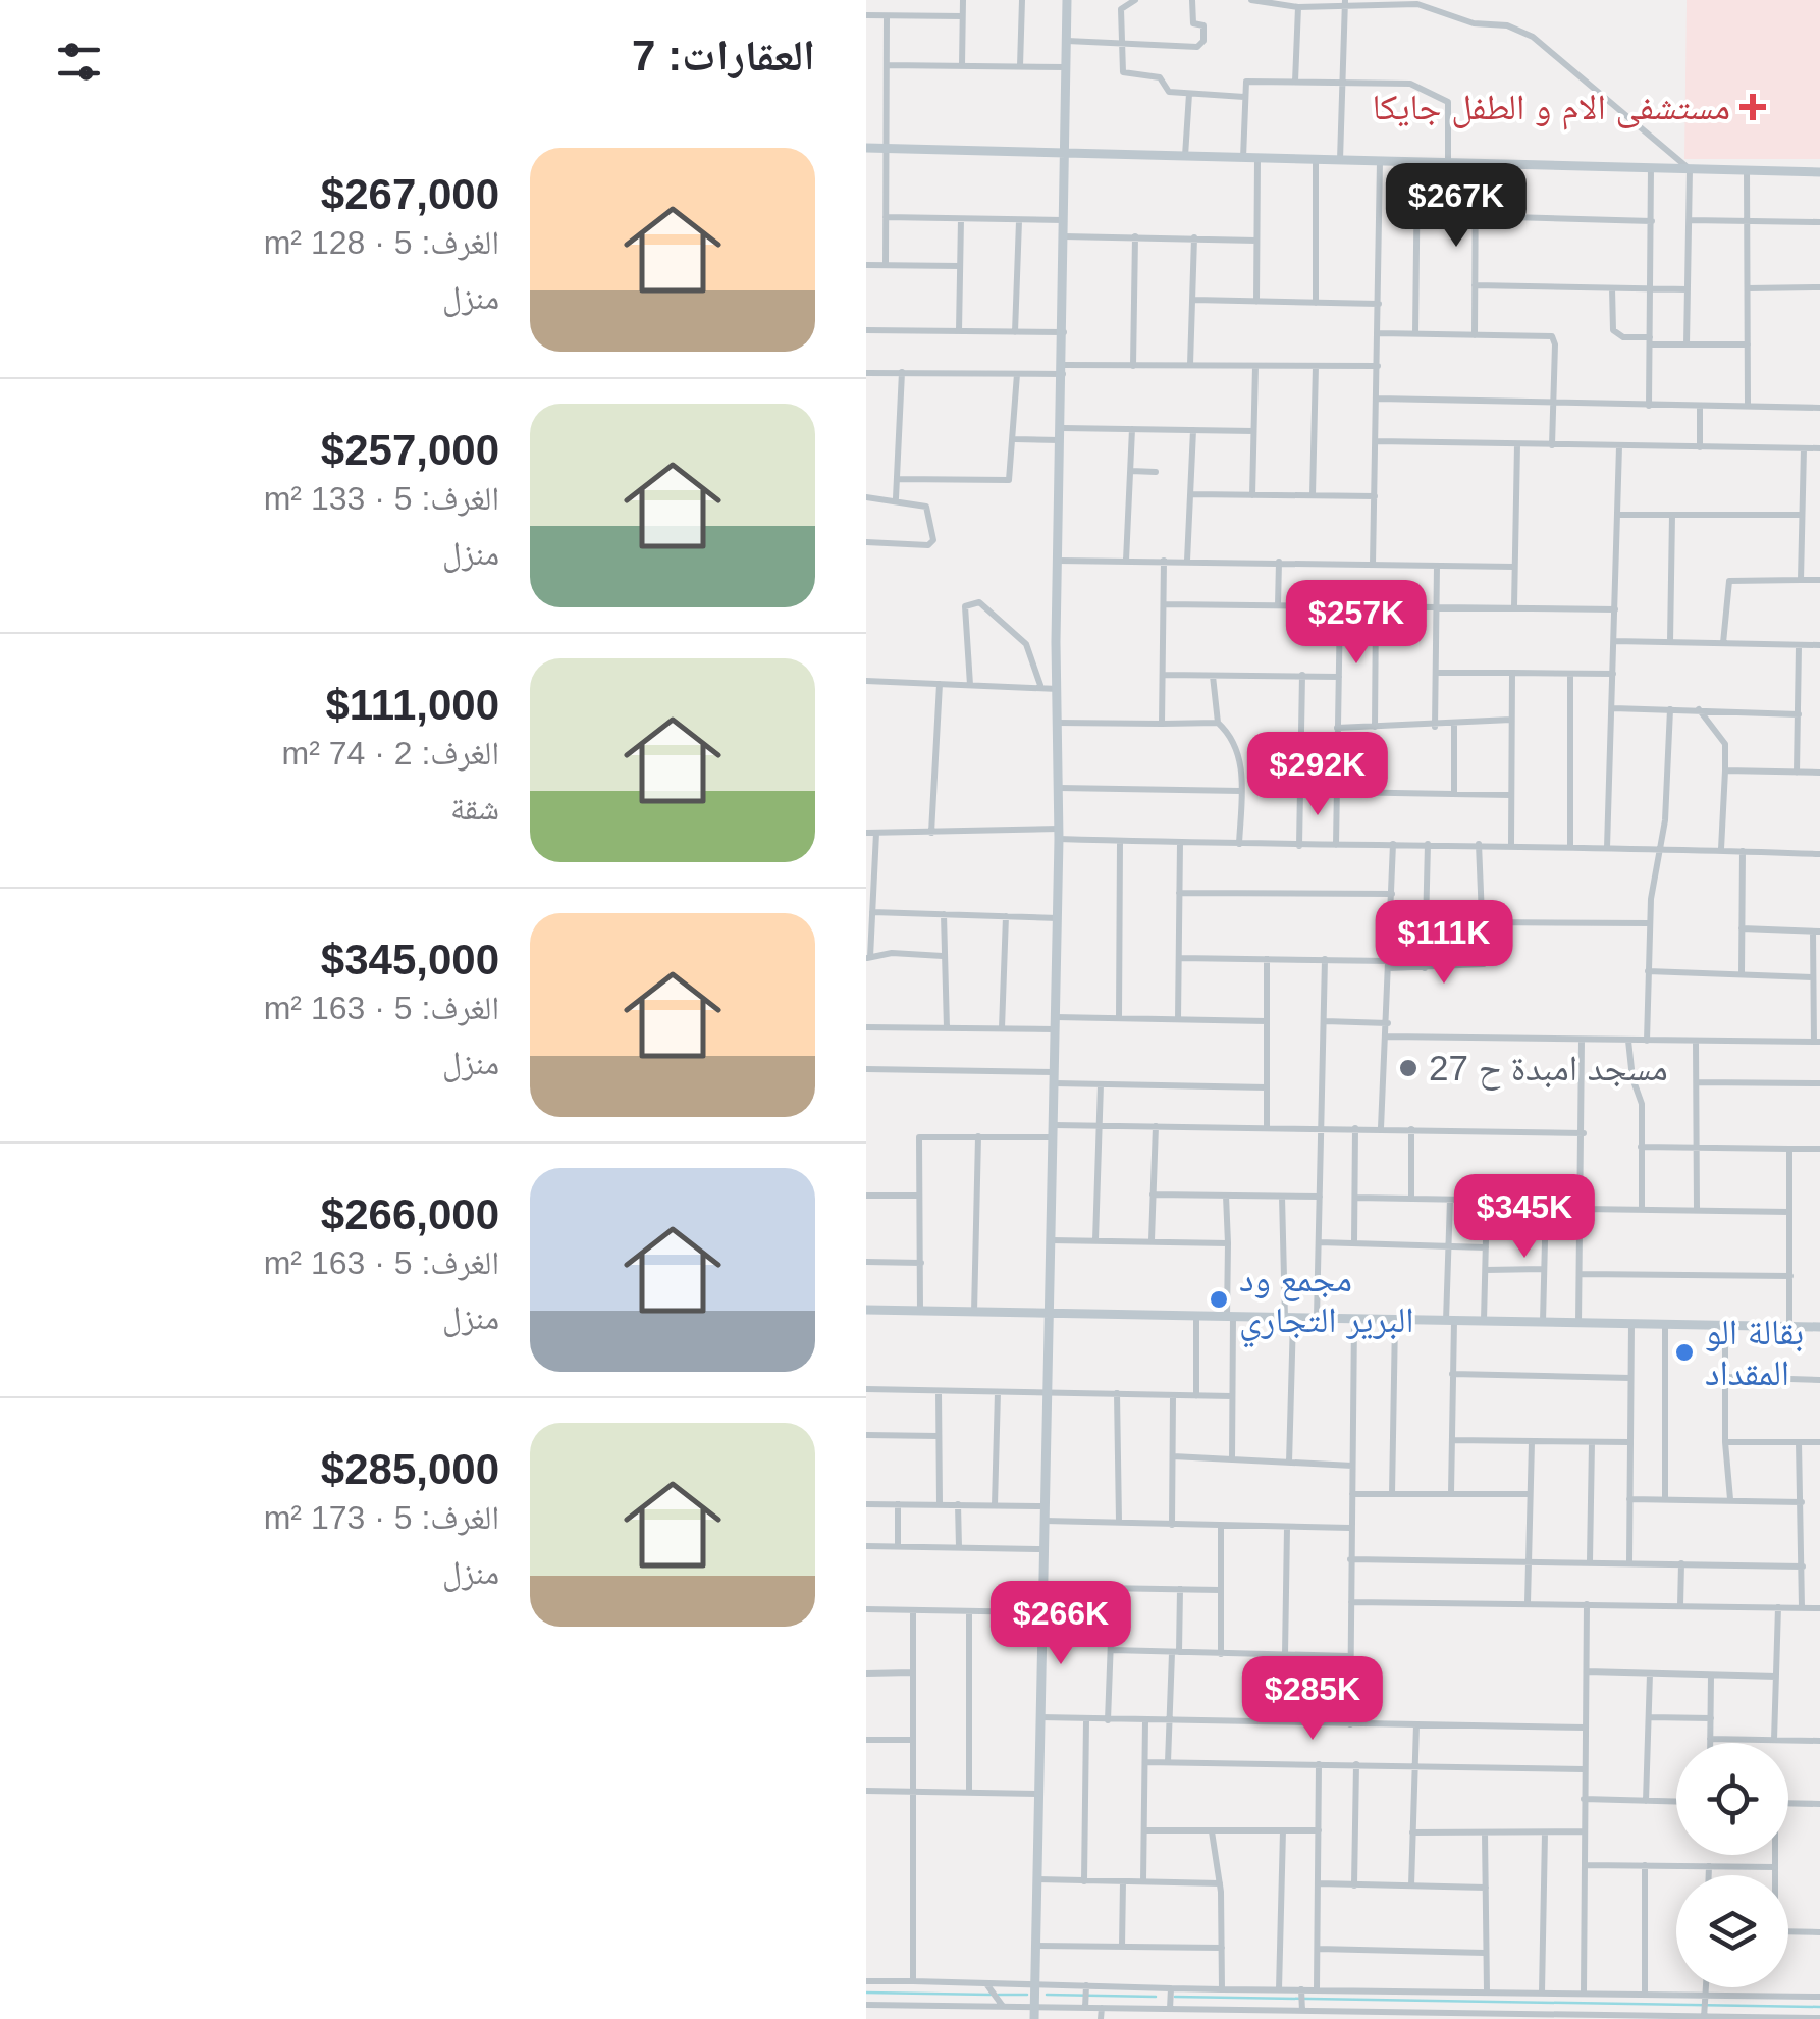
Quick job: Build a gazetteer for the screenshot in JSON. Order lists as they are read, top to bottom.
{
  "places": {
    "health": ["مستشفى الام و الطفل جايكا"],
    "other": ["مسجد امبدة ح 27", "مجمع ود البرير التجاري", "بقالة الو المقداد"]
  },
  "page": {
    "heading": "العقارات: 7",
    "list": [
      {
        "name": "$267,000",
        "note": "الغرف: 5 · 128 m² · منزل"
      },
      {
        "name": "$257,000",
        "note": "الغرف: 5 · 133 m² · منزل"
      },
      {
        "name": "$111,000",
        "note": "الغرف: 2 · 74 m² · شقة"
      },
      {
        "name": "$345,000",
        "note": "الغرف: 5 · 163 m² · منزل"
      },
      {
        "name": "$266,000",
        "note": "الغرف: 5 · 163 m² · منزل"
      },
      {
        "name": "$285,000",
        "note": "الغرف: 5 · 173 m² · منزل"
      }
    ],
    "price": [
      "$267K",
      "$257K",
      "$292K",
      "$111K",
      "$345K",
      "$266K",
      "$285K"
    ]
  }
}
